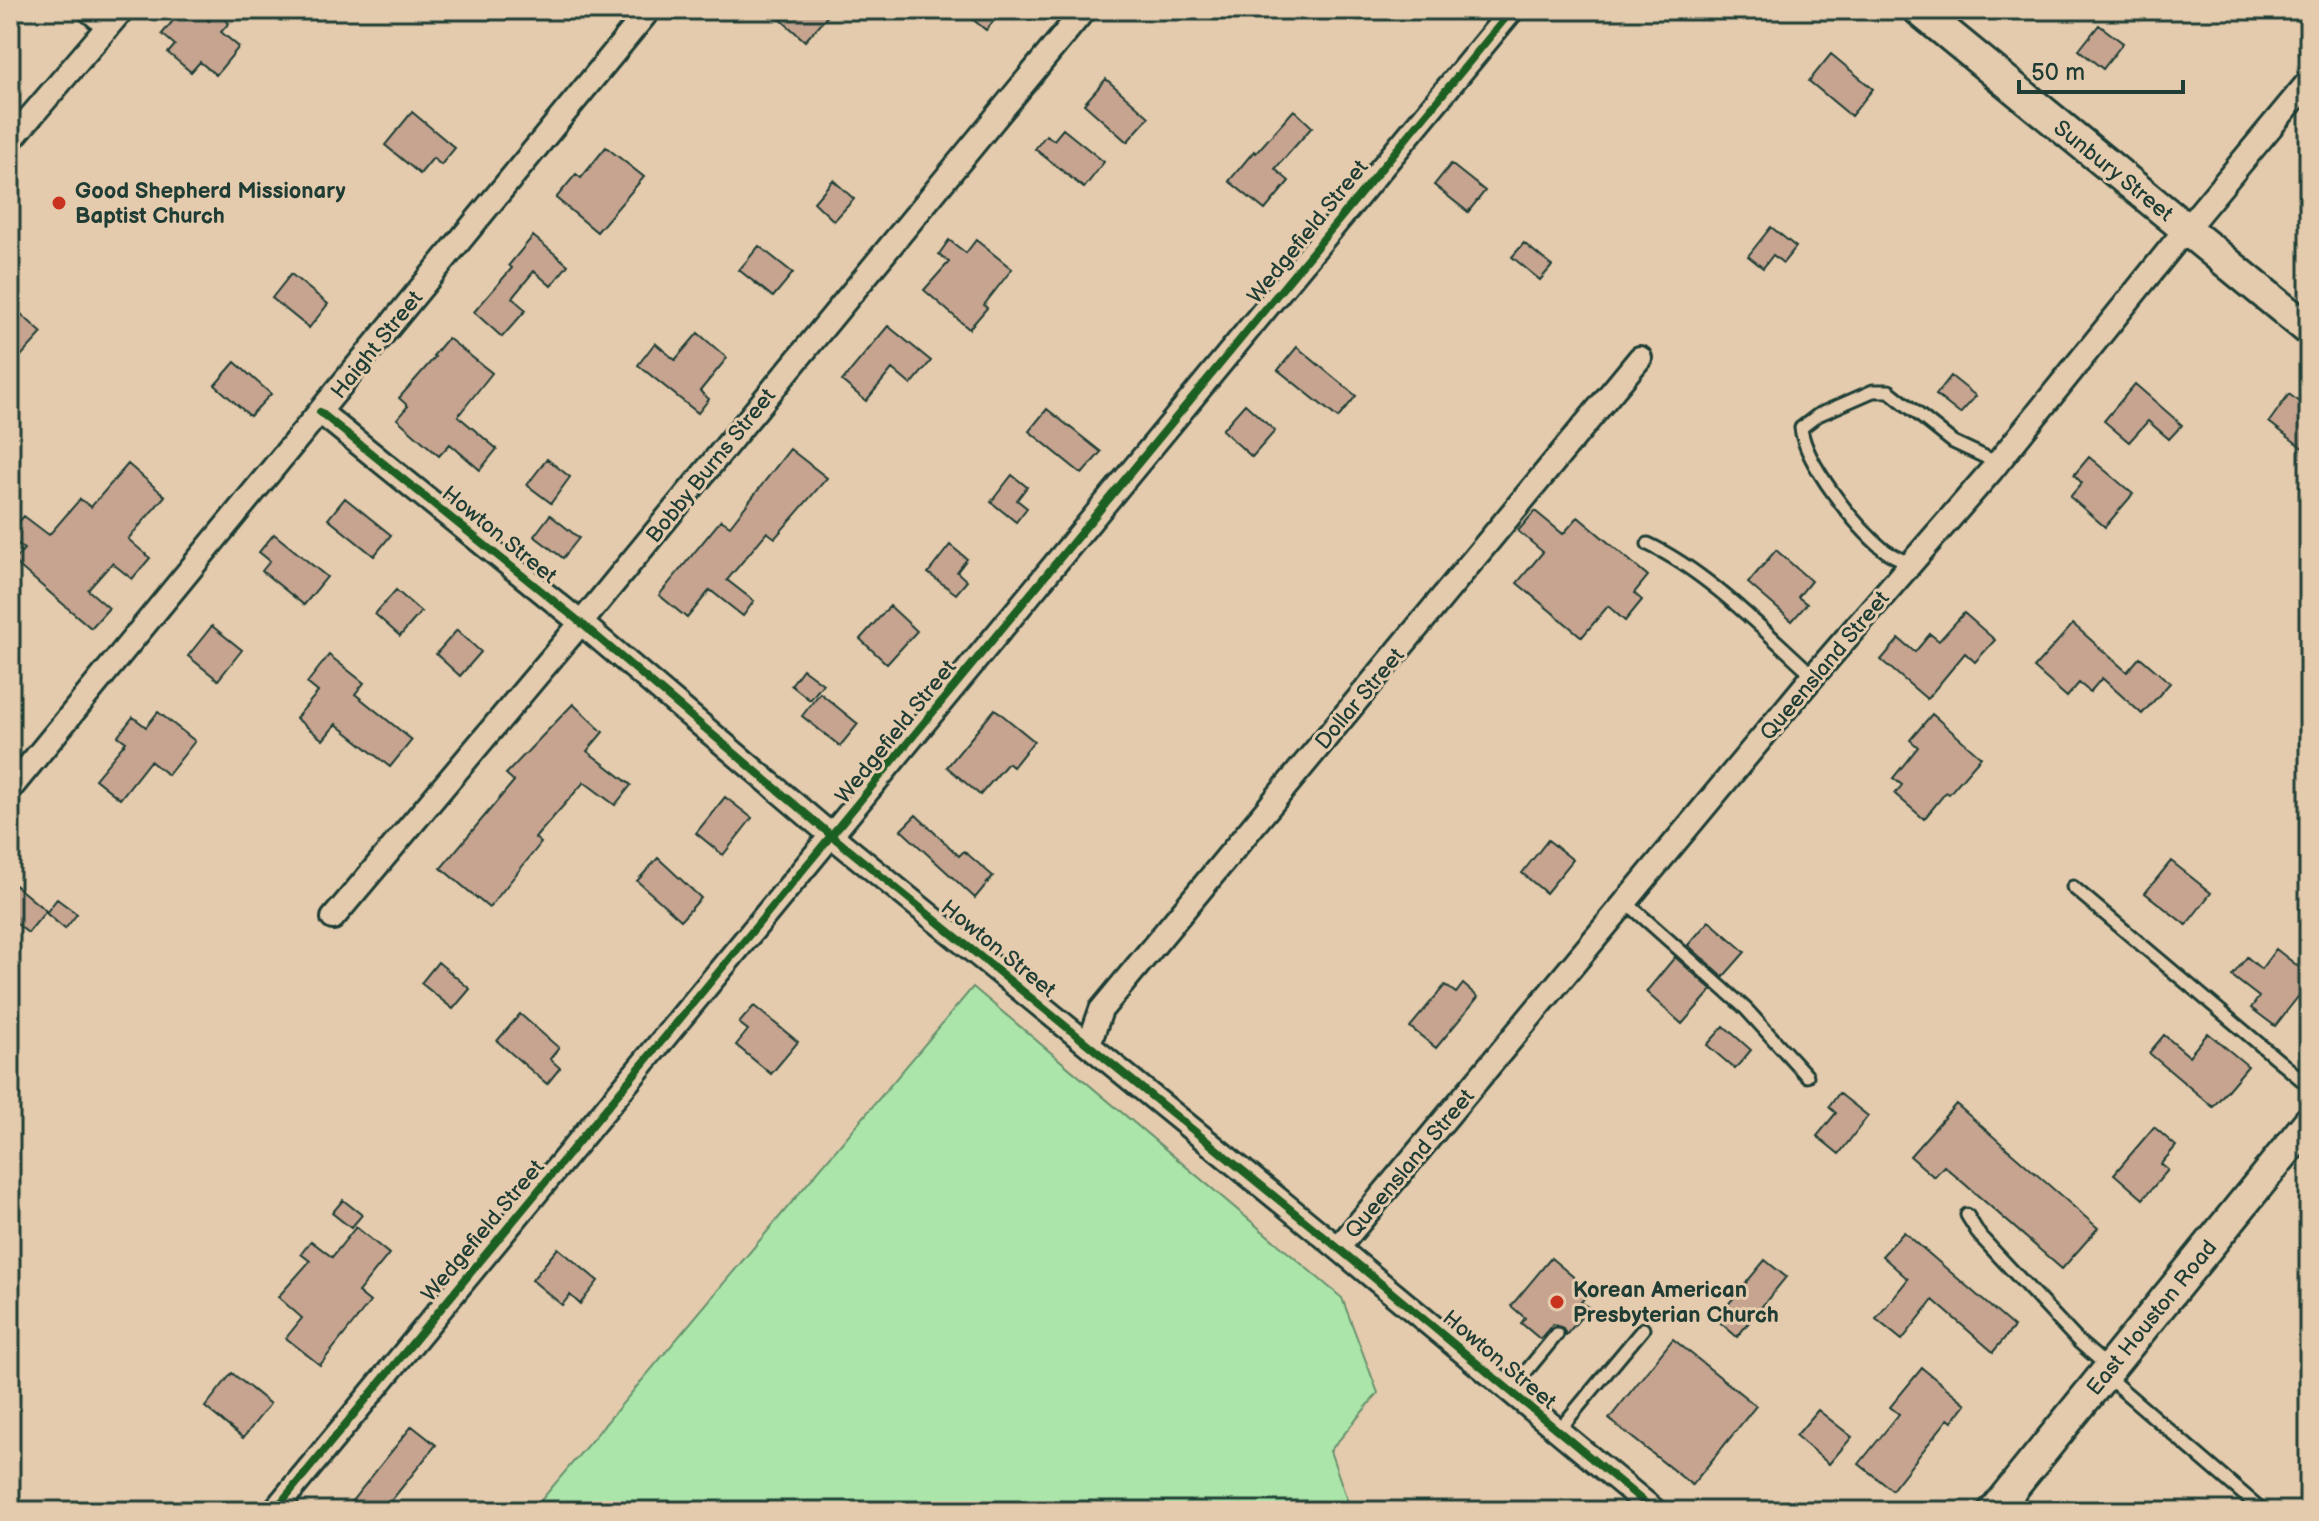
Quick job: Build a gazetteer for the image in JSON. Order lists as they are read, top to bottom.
{
  "streets": {
    "street": [
      "Sunbury Street",
      "Wedgefield Street",
      "Haight Street",
      "Bobby Burns Street",
      "Howton Street",
      "Queensland Street",
      "Dollar Street",
      "East Houston Road"
    ]
  },
  "crossings": [
    ["Sunbury Street", "Queensland Street"],
    ["Wedgefield Street", "Howton Street"],
    ["Haight Street", "Howton Street"],
    ["Bobby Burns Street", "Howton Street"],
    ["Howton Street", "Queensland Street"],
    ["Howton Street", "Dollar Street"]
  ],
  "places": ["Good Shepherd Missionary Baptist Church", "Korean American Presbyterian Church"],
  "scale_bar": "50 m"
}
